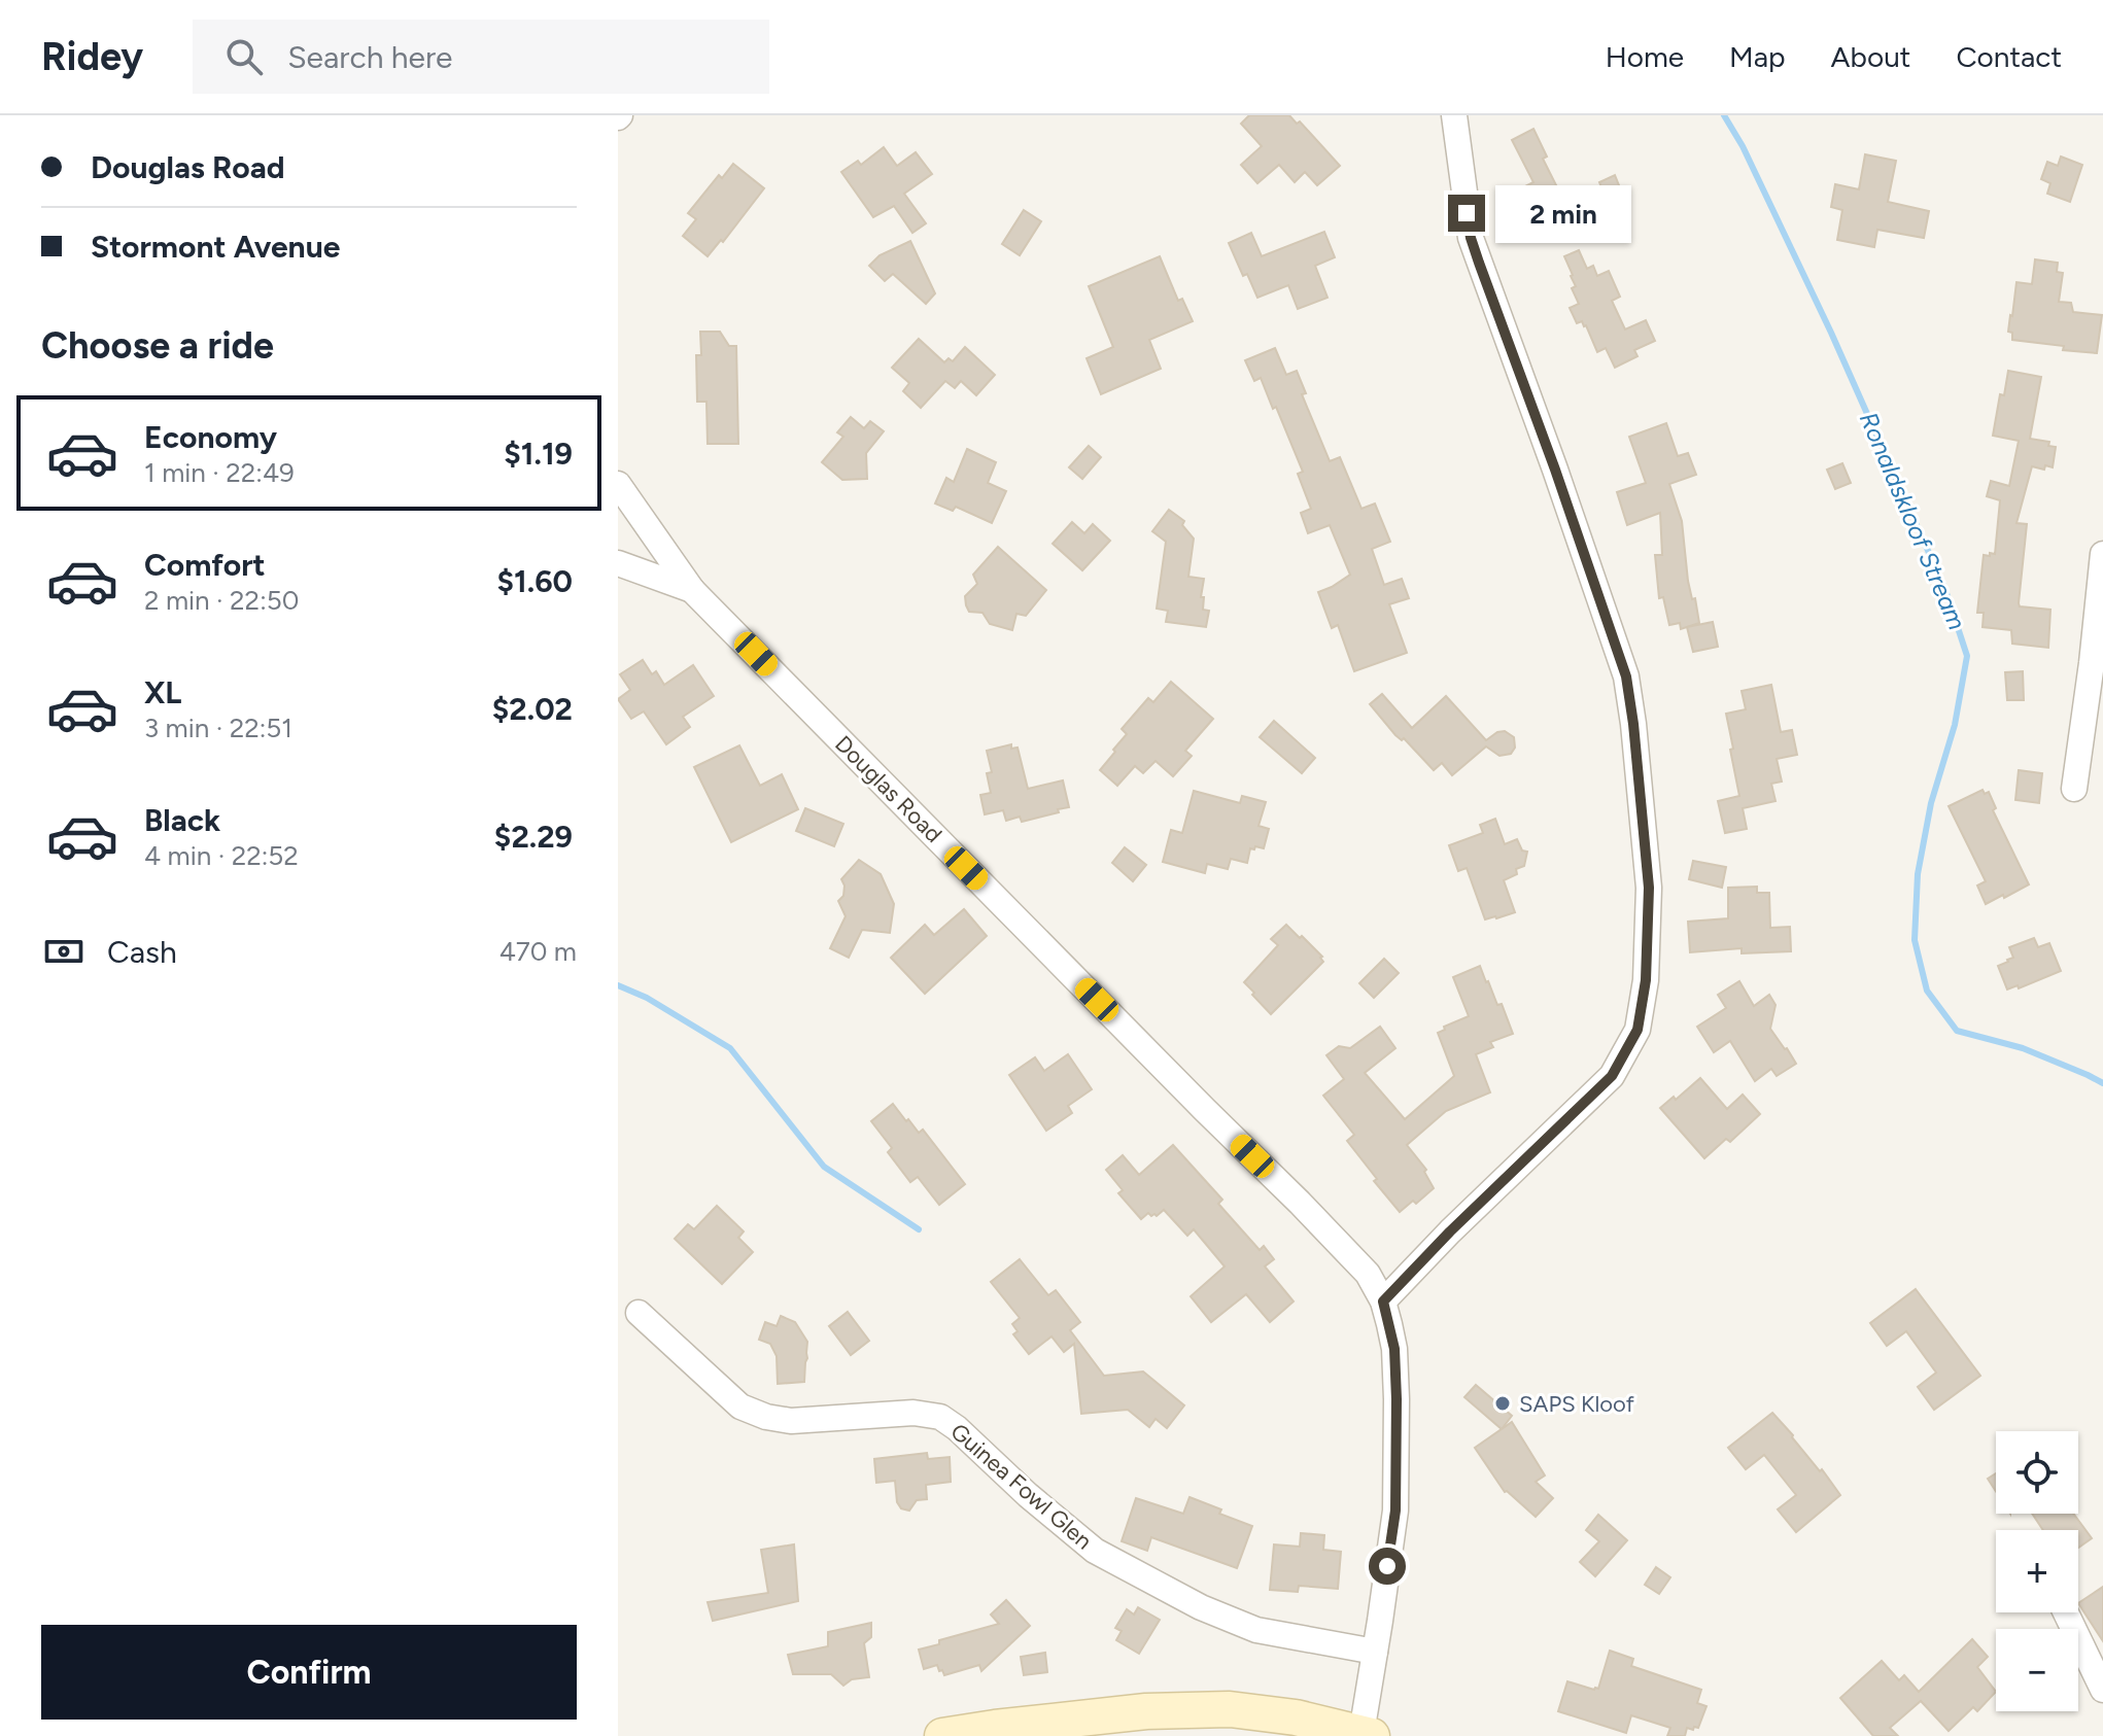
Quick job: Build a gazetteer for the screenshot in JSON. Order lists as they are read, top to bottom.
{
  "streets": {
    "street": ["Douglas Road", "Guinea Fowl Glen"]
  },
  "crossings": [
    ["Douglas Road", "Guinea Fowl Glen"]
  ],
  "water": ["Ronaldskloof Stream"],
  "places": ["SAPS Kloof"],
  "page": {
    "header": "Ridey",
    "search": "Search here",
    "nav": [
      "Home",
      "Map",
      "About",
      "Contact"
    ],
    "banner": ["Douglas Road", "Stormont Avenue"],
    "bubble": "2 min",
    "heading": "Choose a ride",
    "list": [
      {
        "name": "Economy",
        "note": "1 min · 22:49",
        "value": "$1.19"
      },
      {
        "name": "Comfort",
        "note": "2 min · 22:50",
        "value": "$1.60"
      },
      {
        "name": "XL",
        "note": "3 min · 22:51",
        "value": "$2.02"
      },
      {
        "name": "Black",
        "note": "4 min · 22:52",
        "value": "$2.29"
      }
    ],
    "pay": ["Cash", "470 m"],
    "map_buttons": ["+", "−"],
    "buttons": "Confirm"
  }
}
